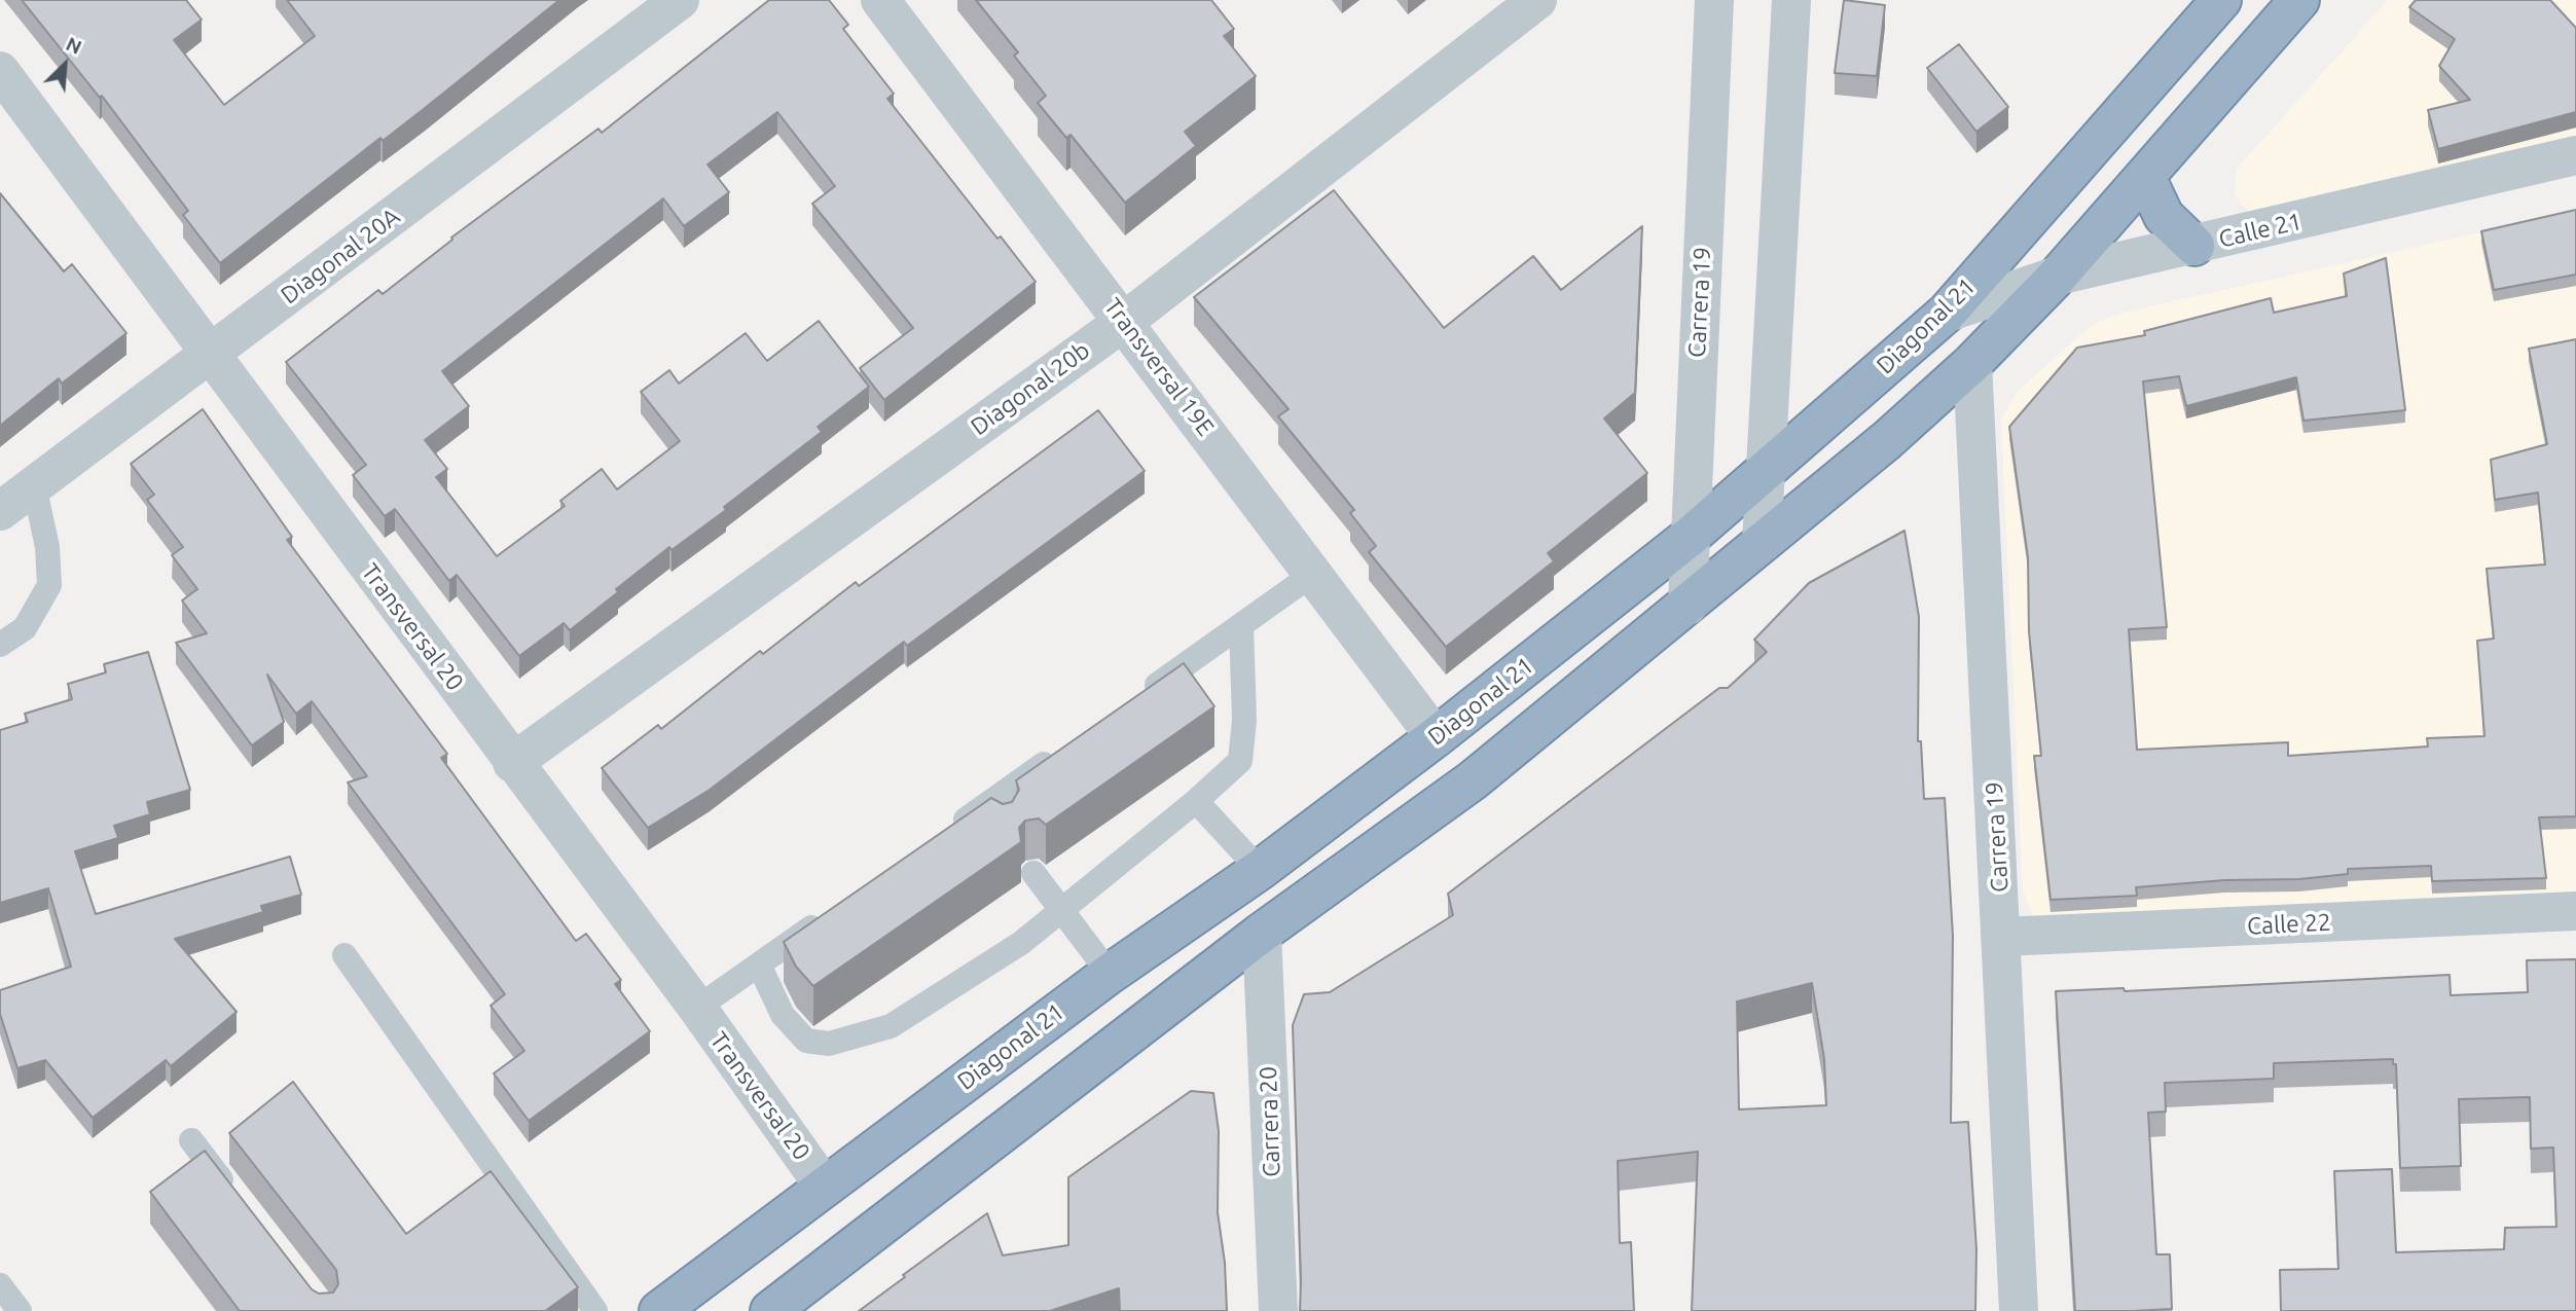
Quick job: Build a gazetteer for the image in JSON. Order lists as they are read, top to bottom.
{
  "streets": {
    "highway": ["Diagonal 21"],
    "street": [
      "Calle 21",
      "Diagonal 20A",
      "Carrera 19",
      "Transversal 19E",
      "Diagonal 20b",
      "Transversal 20",
      "Calle 22",
      "Carrera 20"
    ]
  },
  "crossings": [
    ["Calle 21", "Diagonal 21"],
    ["Diagonal 20A", "Transversal 20"],
    ["Carrera 19", "Diagonal 21"],
    ["Carrera 19", "Calle 22"],
    ["Diagonal 21", "Transversal 19E"],
    ["Diagonal 21", "Transversal 20"],
    ["Transversal 19E", "Diagonal 20b"],
    ["Diagonal 20b", "Transversal 20"]
  ],
  "north": "top right"
}
